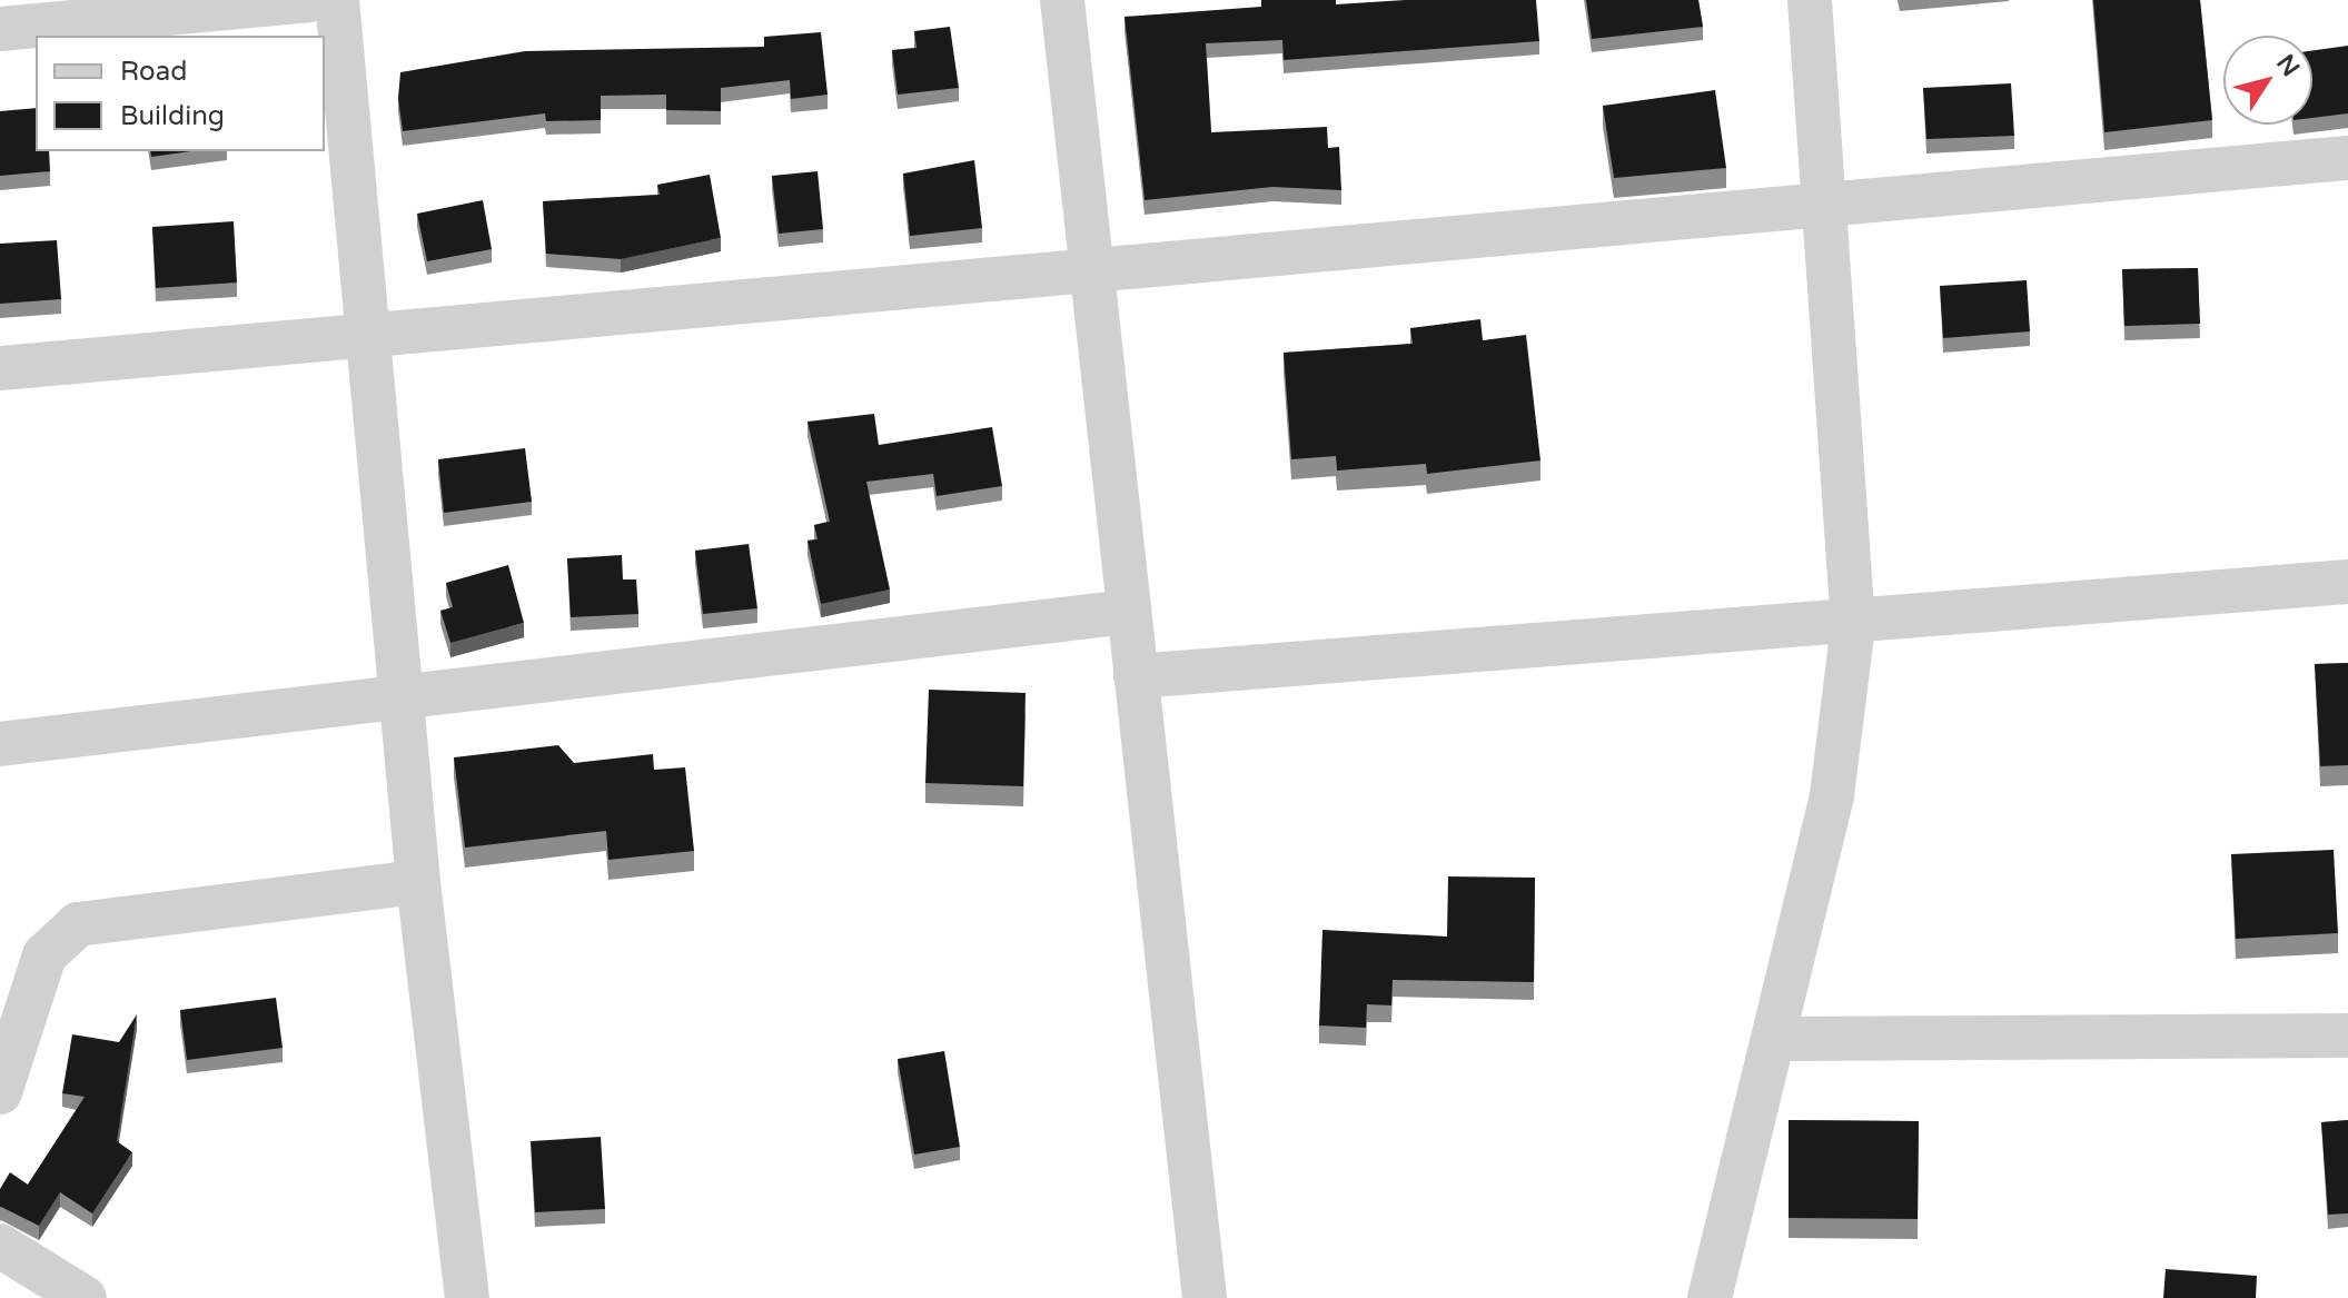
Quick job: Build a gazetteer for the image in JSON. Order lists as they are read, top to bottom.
{
  "legend": ["Road", "Building"],
  "north": "top right"
}
